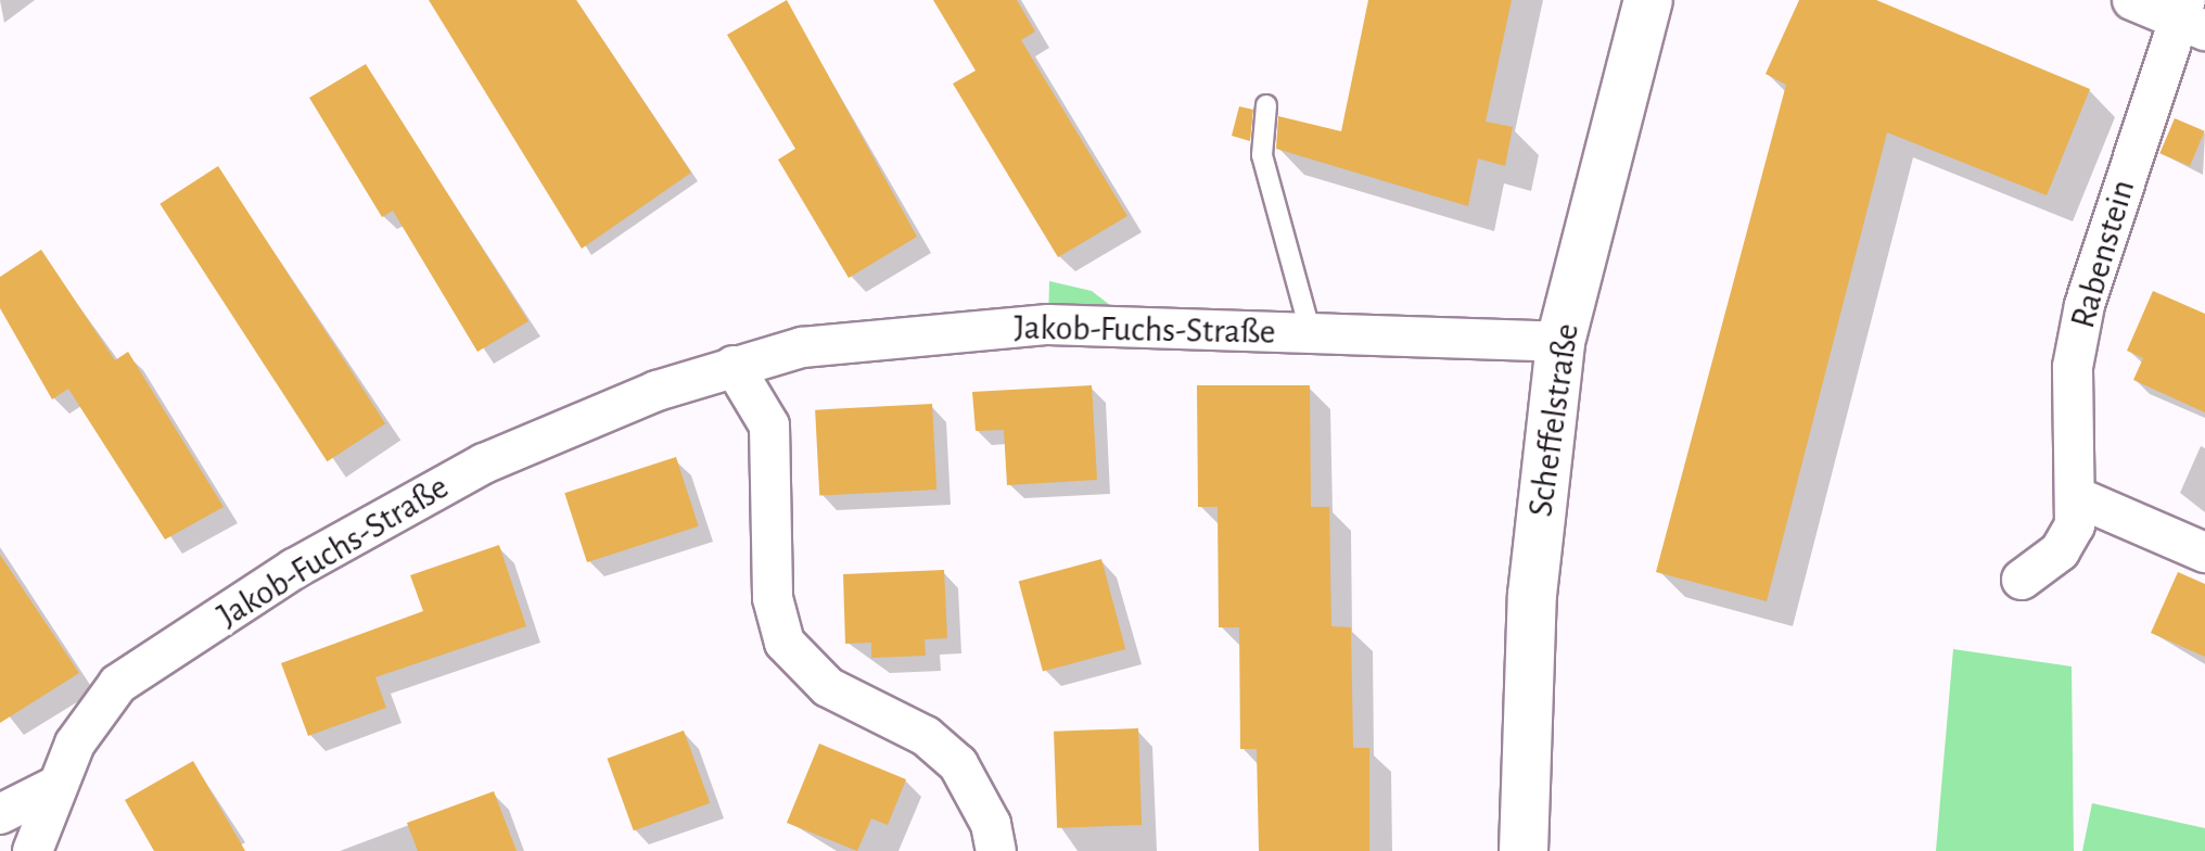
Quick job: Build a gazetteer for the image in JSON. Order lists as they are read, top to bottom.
{
  "streets": {
    "main road": ["Scheffelstraße"],
    "street": ["Rabenstein", "Jakob-Fuchs-Straße"]
  },
  "crossings": [
    ["Jakob-Fuchs-Straße", "Scheffelstraße"]
  ]
}
